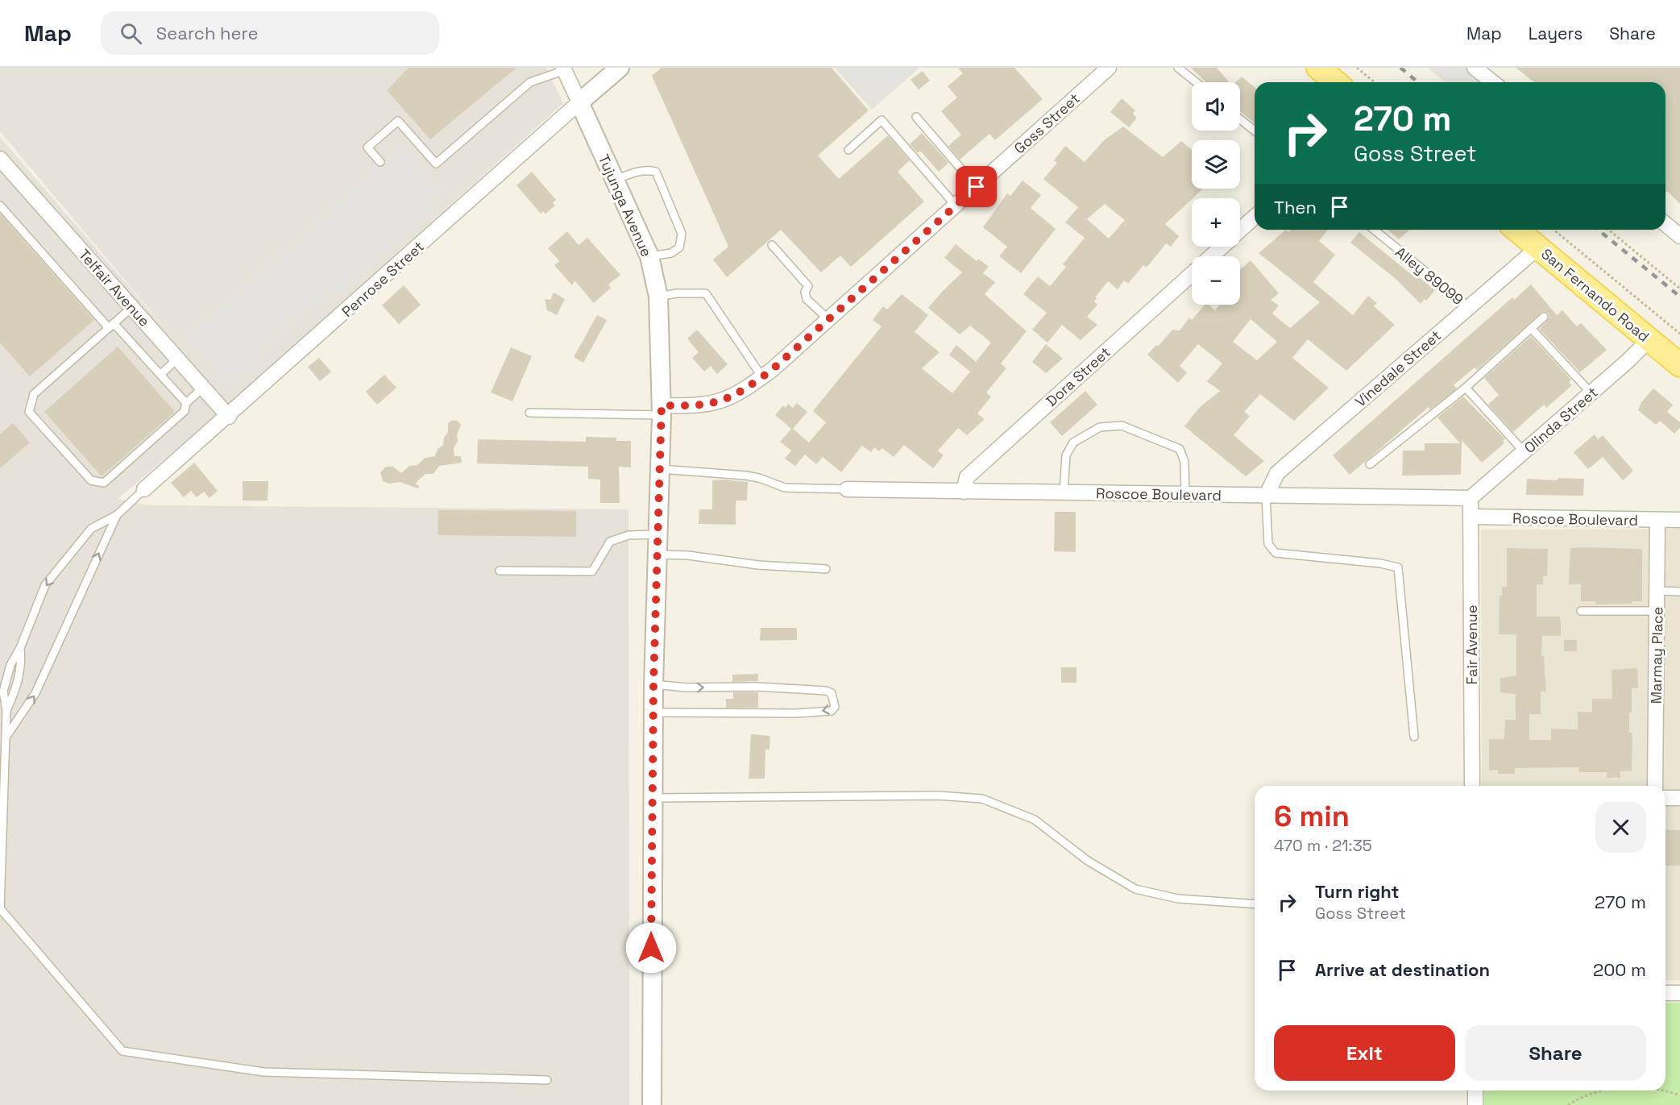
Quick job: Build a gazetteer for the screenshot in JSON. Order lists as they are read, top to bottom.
{
  "streets": {
    "main road": ["San Fernando Road"],
    "street": [
      "Goss Street",
      "Tujunga Avenue",
      "Penrose Street",
      "Telfair Avenue",
      "Vinedale Street",
      "Dora Street",
      "Olinda Street",
      "Roscoe Boulevard",
      "Fair Avenue",
      "Marmay Place"
    ],
    "lane": ["Alley 89099"]
  },
  "crossings": [
    ["Goss Street", "Tujunga Avenue"],
    ["Tujunga Avenue", "Penrose Street"],
    ["Alley 89099", "Vinedale Street"],
    ["Penrose Street", "Telfair Avenue"],
    ["San Fernando Road", "Vinedale Street"],
    ["San Fernando Road", "Olinda Street"],
    ["Vinedale Street", "Roscoe Boulevard"],
    ["Dora Street", "Roscoe Boulevard"],
    ["Olinda Street", "Roscoe Boulevard"],
    ["Olinda Street", "Fair Avenue"],
    ["Roscoe Boulevard", "Fair Avenue"],
    ["Roscoe Boulevard", "Marmay Place"]
  ],
  "page": {
    "header": "Map",
    "search": "Search here",
    "nav": ["Map", "Layers", "Share"],
    "map_buttons": ["+", "−"],
    "turn": ["270 m", "Goss Street"],
    "then": "Then",
    "heading": ["6 min", "470 m · 21:35"],
    "list": [
      {
        "name": "Turn right",
        "note": "Goss Street",
        "value": "270 m"
      },
      {
        "name": "Arrive at destination",
        "value": "200 m"
      }
    ],
    "buttons": ["Exit", "Share"]
  }
}
